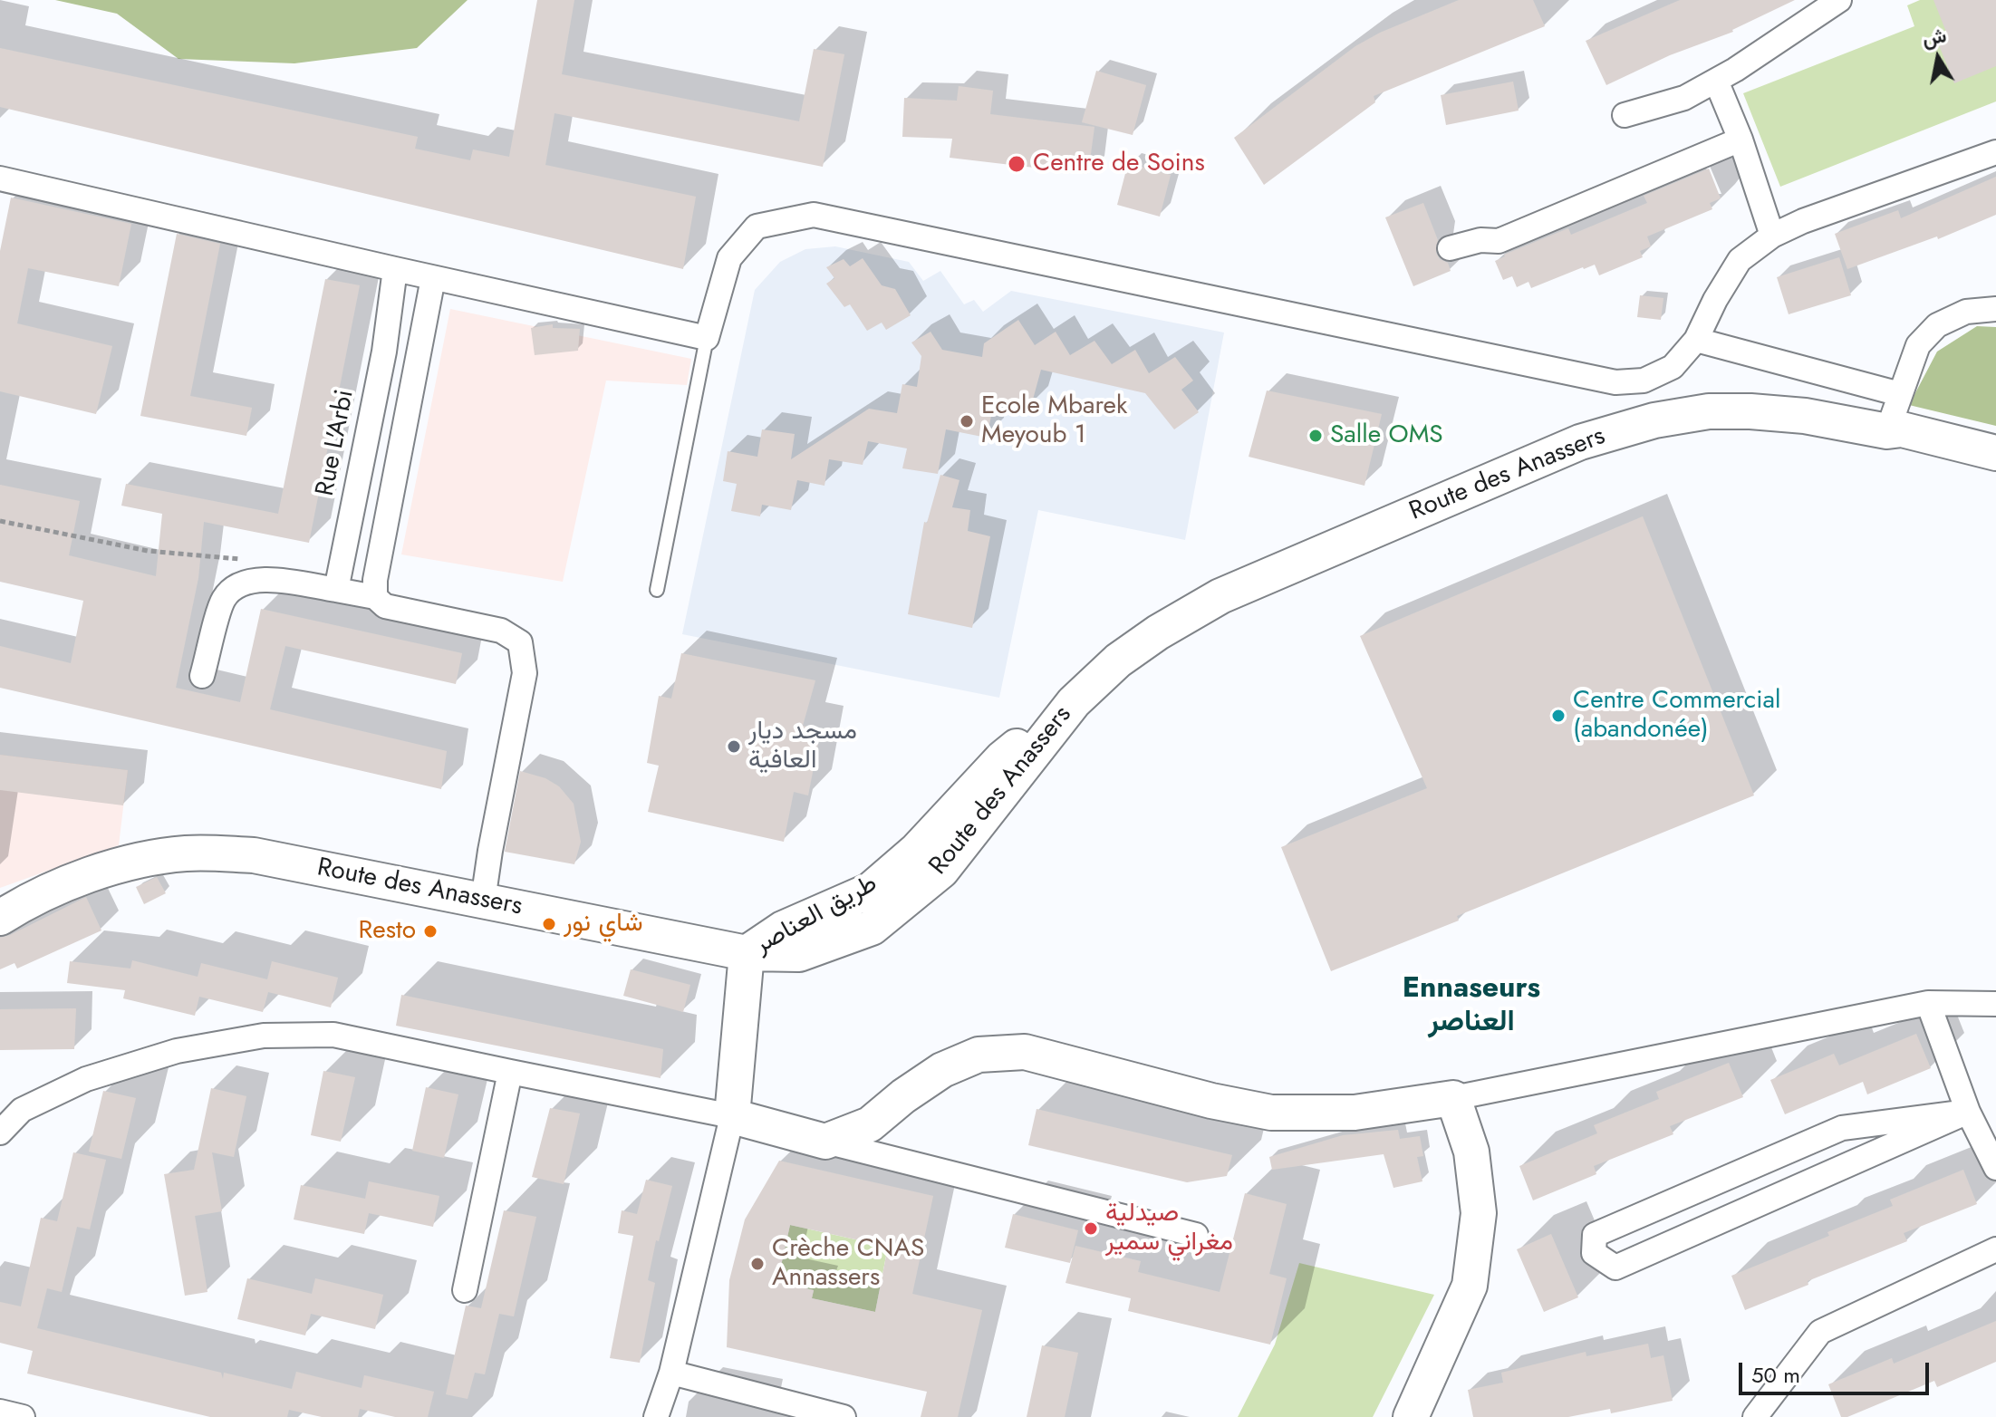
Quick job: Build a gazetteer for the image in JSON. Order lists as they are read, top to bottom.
{
  "streets": {
    "main road": ["Route des Anassers", "طريق العناصر"],
    "street": ["Rue L'Arbi"]
  },
  "crossings": [
    ["Route des Anassers", "طريق العناصر"]
  ],
  "districts": ["Ennaseurs العناصر"],
  "places": [
    "Centre de Soins",
    "Ecole Mbarek Meyoub 1",
    "Salle OMS",
    "Centre Commercial (abandonée)",
    "مسجد ديار العافية",
    "شاي نور",
    "Resto",
    "صيدلية مغراني سمير",
    "Crèche CNAS Annassers"
  ],
  "scale_bar": "50 m",
  "north": "top"
}
